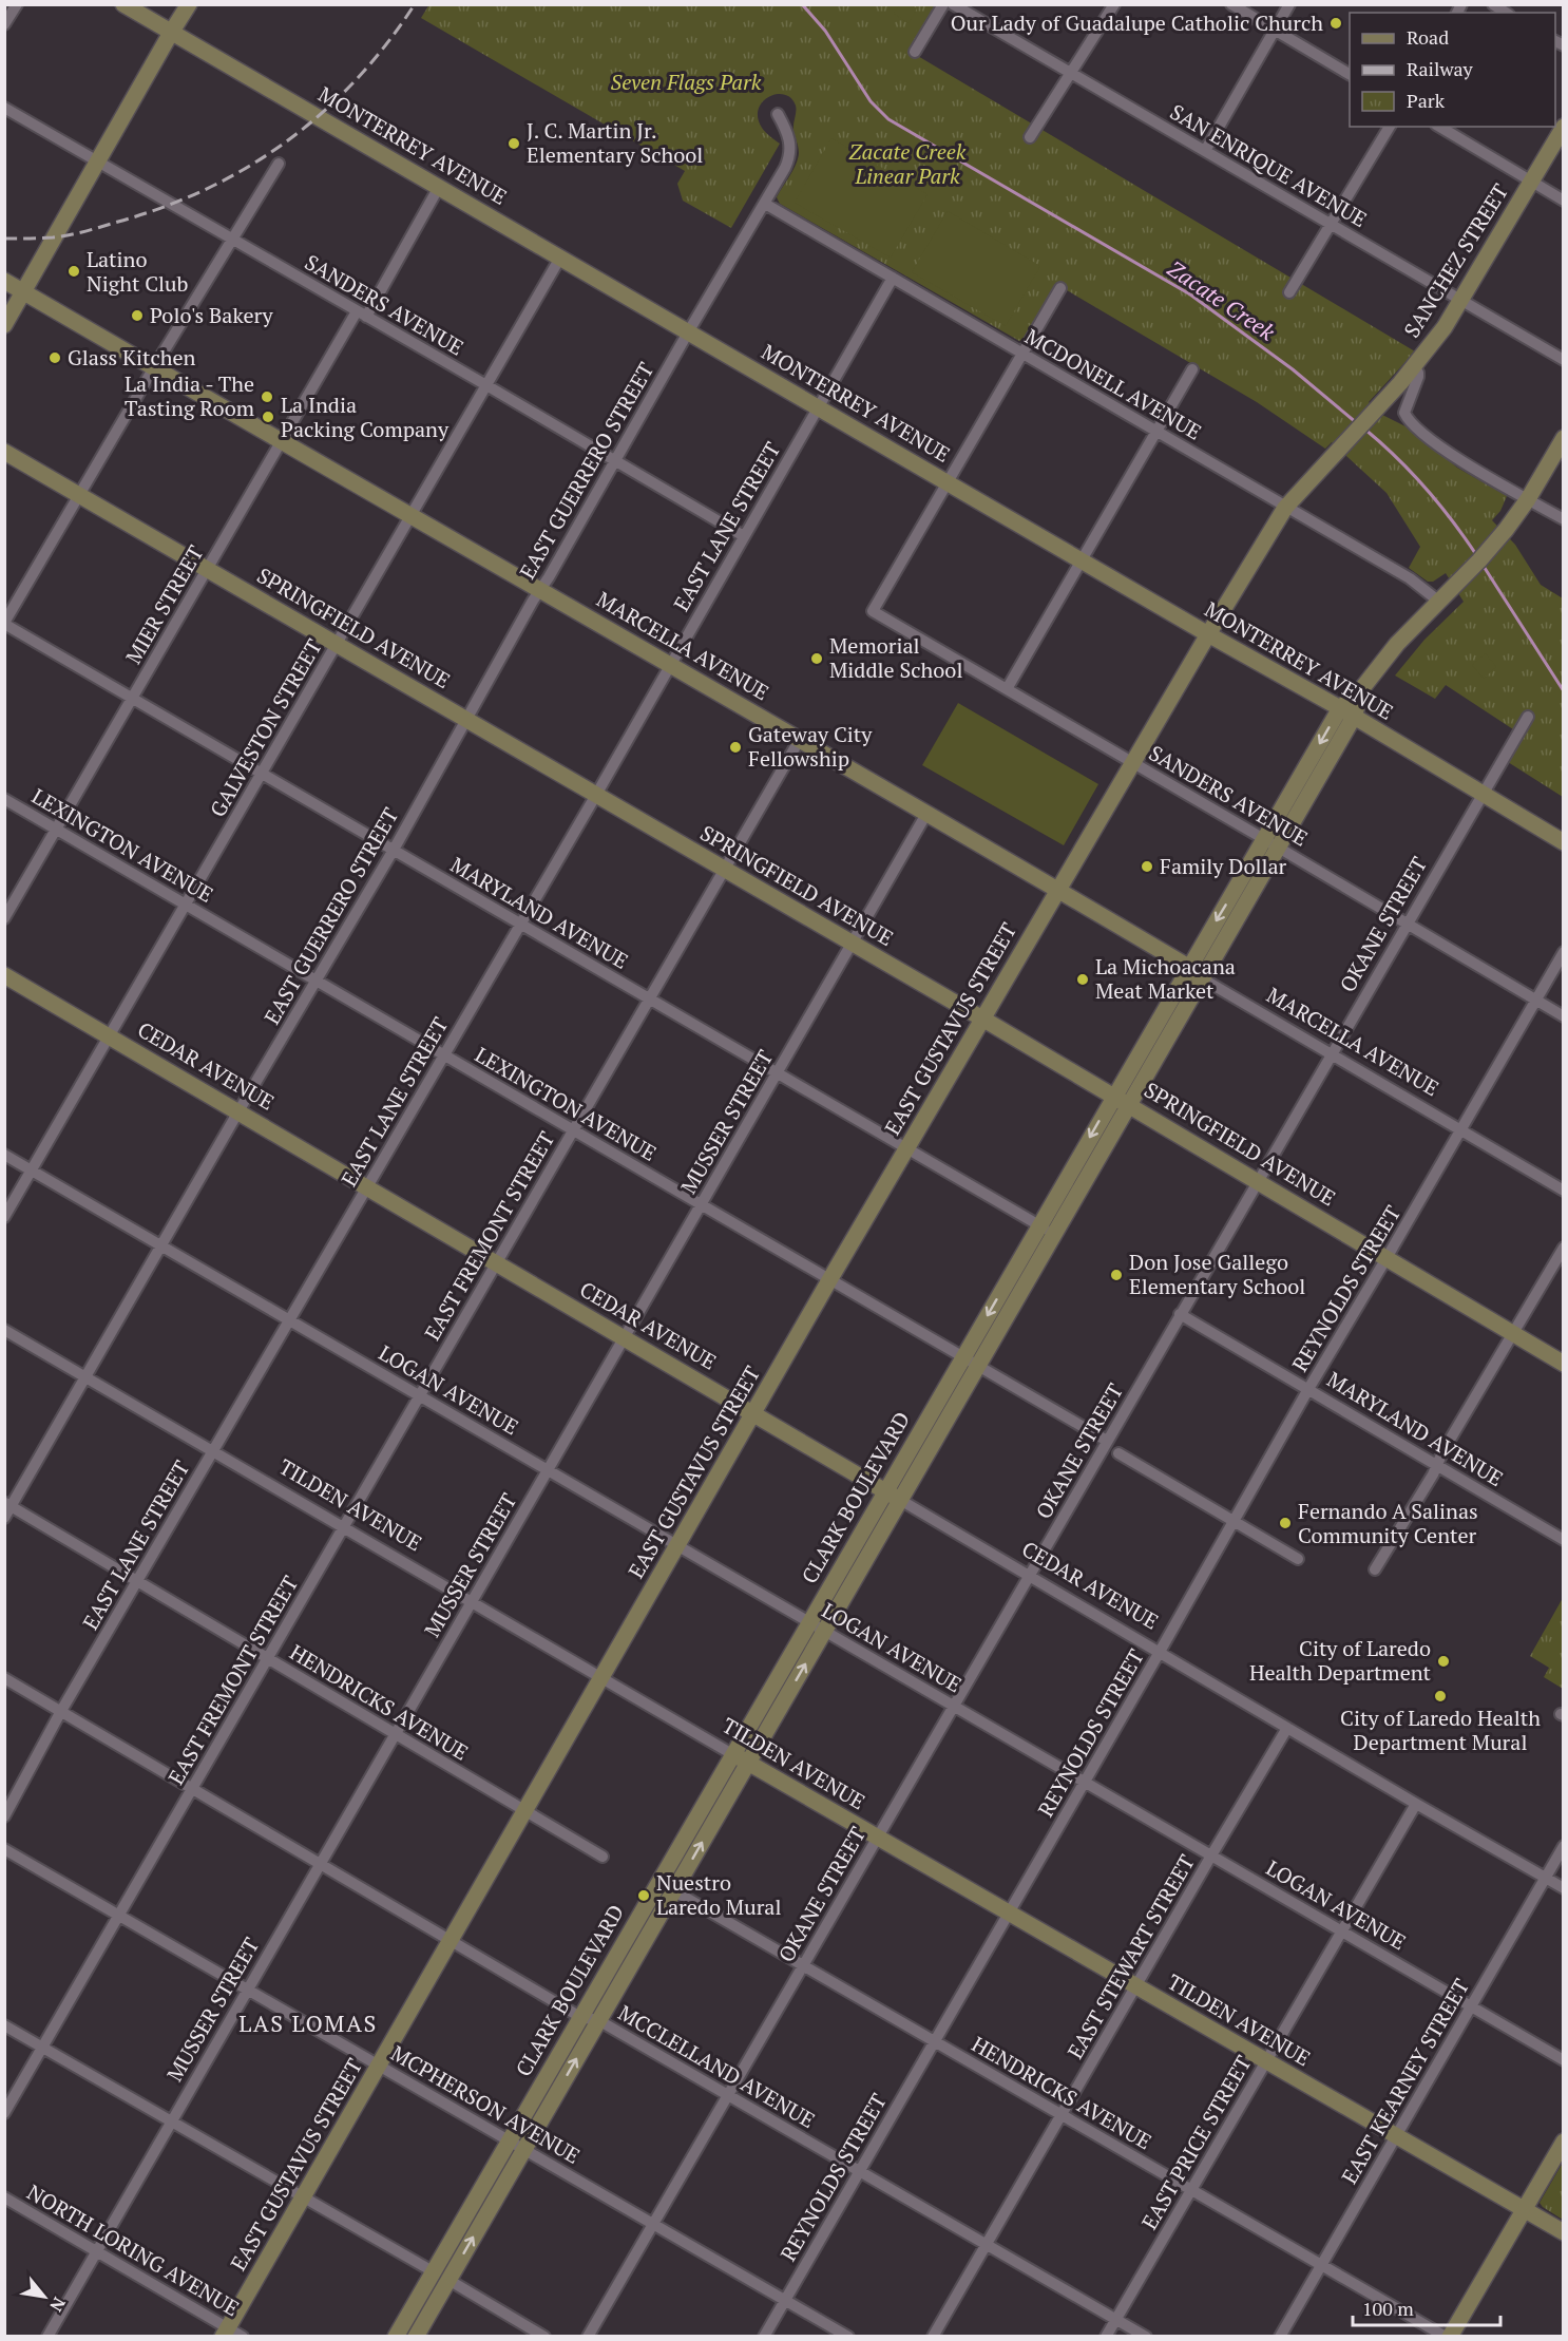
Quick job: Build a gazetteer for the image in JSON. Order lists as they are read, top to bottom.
{
  "streets": {
    "street": [
      "MONTERREY AVENUE",
      "SAN ENRIQUE AVENUE",
      "SANCHEZ STREET",
      "SANDERS AVENUE",
      "MCDONELL AVENUE",
      "EAST GUERRERO STREET",
      "EAST LANE STREET",
      "MIER STREET",
      "SPRINGFIELD AVENUE",
      "MARCELLA AVENUE",
      "GALVESTON STREET",
      "LEXINGTON AVENUE",
      "MARYLAND AVENUE",
      "OKANE STREET",
      "EAST GUSTAVUS STREET",
      "CEDAR AVENUE",
      "MUSSER STREET",
      "EAST FREMONT STREET",
      "REYNOLDS STREET",
      "LOGAN AVENUE",
      "CLARK BOULEVARD",
      "TILDEN AVENUE",
      "HENDRICKS AVENUE",
      "EAST STEWART STREET",
      "MCCLELLAND AVENUE",
      "EAST KEARNEY STREET",
      "MCPHERSON AVENUE",
      "EAST PRICE STREET",
      "NORTH LORING AVENUE"
    ]
  },
  "crossings": [
    ["MONTERREY AVENUE", "SANDERS AVENUE"],
    ["MONTERREY AVENUE", "EAST GUERRERO STREET"],
    ["MONTERREY AVENUE", "EAST LANE STREET"],
    ["MONTERREY AVENUE", "MIER STREET"],
    ["MONTERREY AVENUE", "GALVESTON STREET"],
    ["MONTERREY AVENUE", "OKANE STREET"],
    ["MONTERREY AVENUE", "EAST GUSTAVUS STREET"],
    ["MONTERREY AVENUE", "CLARK BOULEVARD"],
    ["SAN ENRIQUE AVENUE", "SANCHEZ STREET"],
    ["SANCHEZ STREET", "MCDONELL AVENUE"],
    ["SANCHEZ STREET", "EAST GUSTAVUS STREET"],
    ["SANDERS AVENUE", "EAST GUERRERO STREET"],
    ["SANDERS AVENUE", "EAST LANE STREET"],
    ["SANDERS AVENUE", "MIER STREET"],
    ["SANDERS AVENUE", "GALVESTON STREET"],
    ["SANDERS AVENUE", "OKANE STREET"],
    ["SANDERS AVENUE", "EAST GUSTAVUS STREET"],
    ["SANDERS AVENUE", "REYNOLDS STREET"],
    ["SANDERS AVENUE", "CLARK BOULEVARD"],
    ["MCDONELL AVENUE", "EAST GUERRERO STREET"],
    ["MCDONELL AVENUE", "EAST LANE STREET"],
    ["MCDONELL AVENUE", "EAST GUSTAVUS STREET"],
    ["MCDONELL AVENUE", "CLARK BOULEVARD"],
    ["EAST GUERRERO STREET", "SPRINGFIELD AVENUE"],
    ["EAST GUERRERO STREET", "MARCELLA AVENUE"],
    ["EAST GUERRERO STREET", "LEXINGTON AVENUE"],
    ["EAST GUERRERO STREET", "MARYLAND AVENUE"],
    ["EAST GUERRERO STREET", "CEDAR AVENUE"],
    ["EAST GUERRERO STREET", "LOGAN AVENUE"],
    ["EAST GUERRERO STREET", "TILDEN AVENUE"],
    ["EAST GUERRERO STREET", "HENDRICKS AVENUE"],
    ["EAST LANE STREET", "SPRINGFIELD AVENUE"],
    ["EAST LANE STREET", "MARCELLA AVENUE"],
    ["EAST LANE STREET", "LEXINGTON AVENUE"],
    ["EAST LANE STREET", "MARYLAND AVENUE"],
    ["EAST LANE STREET", "CEDAR AVENUE"],
    ["EAST LANE STREET", "LOGAN AVENUE"],
    ["EAST LANE STREET", "TILDEN AVENUE"],
    ["EAST LANE STREET", "HENDRICKS AVENUE"],
    ["EAST LANE STREET", "MCCLELLAND AVENUE"],
    ["MIER STREET", "SPRINGFIELD AVENUE"],
    ["MIER STREET", "MARCELLA AVENUE"],
    ["MIER STREET", "LEXINGTON AVENUE"],
    ["MIER STREET", "MARYLAND AVENUE"],
    ["SPRINGFIELD AVENUE", "GALVESTON STREET"],
    ["SPRINGFIELD AVENUE", "OKANE STREET"],
    ["SPRINGFIELD AVENUE", "EAST GUSTAVUS STREET"],
    ["SPRINGFIELD AVENUE", "MUSSER STREET"],
    ["SPRINGFIELD AVENUE", "EAST FREMONT STREET"],
    ["SPRINGFIELD AVENUE", "REYNOLDS STREET"],
    ["SPRINGFIELD AVENUE", "CLARK BOULEVARD"],
    ["MARCELLA AVENUE", "GALVESTON STREET"],
    ["MARCELLA AVENUE", "OKANE STREET"],
    ["MARCELLA AVENUE", "EAST GUSTAVUS STREET"],
    ["MARCELLA AVENUE", "MUSSER STREET"],
    ["MARCELLA AVENUE", "EAST FREMONT STREET"],
    ["MARCELLA AVENUE", "REYNOLDS STREET"],
    ["MARCELLA AVENUE", "CLARK BOULEVARD"],
    ["GALVESTON STREET", "LEXINGTON AVENUE"],
    ["GALVESTON STREET", "MARYLAND AVENUE"],
    ["GALVESTON STREET", "CEDAR AVENUE"],
    ["GALVESTON STREET", "LOGAN AVENUE"],
    ["LEXINGTON AVENUE", "OKANE STREET"],
    ["LEXINGTON AVENUE", "EAST GUSTAVUS STREET"],
    ["LEXINGTON AVENUE", "MUSSER STREET"],
    ["LEXINGTON AVENUE", "EAST FREMONT STREET"],
    ["LEXINGTON AVENUE", "CLARK BOULEVARD"],
    ["MARYLAND AVENUE", "OKANE STREET"],
    ["MARYLAND AVENUE", "EAST GUSTAVUS STREET"],
    ["MARYLAND AVENUE", "MUSSER STREET"],
    ["MARYLAND AVENUE", "EAST FREMONT STREET"],
    ["MARYLAND AVENUE", "REYNOLDS STREET"],
    ["MARYLAND AVENUE", "CLARK BOULEVARD"],
    ["OKANE STREET", "CEDAR AVENUE"],
    ["OKANE STREET", "LOGAN AVENUE"],
    ["OKANE STREET", "TILDEN AVENUE"],
    ["OKANE STREET", "HENDRICKS AVENUE"],
    ["OKANE STREET", "MCCLELLAND AVENUE"],
    ["OKANE STREET", "MCPHERSON AVENUE"],
    ["EAST GUSTAVUS STREET", "CEDAR AVENUE"],
    ["EAST GUSTAVUS STREET", "LOGAN AVENUE"],
    ["EAST GUSTAVUS STREET", "TILDEN AVENUE"],
    ["EAST GUSTAVUS STREET", "HENDRICKS AVENUE"],
    ["EAST GUSTAVUS STREET", "MCCLELLAND AVENUE"],
    ["EAST GUSTAVUS STREET", "MCPHERSON AVENUE"],
    ["EAST GUSTAVUS STREET", "NORTH LORING AVENUE"],
    ["CEDAR AVENUE", "MUSSER STREET"],
    ["CEDAR AVENUE", "EAST FREMONT STREET"],
    ["CEDAR AVENUE", "REYNOLDS STREET"],
    ["CEDAR AVENUE", "CLARK BOULEVARD"],
    ["CEDAR AVENUE", "EAST STEWART STREET"],
    ["CEDAR AVENUE", "EAST KEARNEY STREET"],
    ["CEDAR AVENUE", "EAST PRICE STREET"],
    ["MUSSER STREET", "LOGAN AVENUE"],
    ["MUSSER STREET", "TILDEN AVENUE"],
    ["MUSSER STREET", "HENDRICKS AVENUE"],
    ["MUSSER STREET", "MCCLELLAND AVENUE"],
    ["MUSSER STREET", "MCPHERSON AVENUE"],
    ["MUSSER STREET", "NORTH LORING AVENUE"],
    ["EAST FREMONT STREET", "LOGAN AVENUE"],
    ["EAST FREMONT STREET", "TILDEN AVENUE"],
    ["EAST FREMONT STREET", "HENDRICKS AVENUE"],
    ["EAST FREMONT STREET", "MCCLELLAND AVENUE"],
    ["EAST FREMONT STREET", "MCPHERSON AVENUE"],
    ["REYNOLDS STREET", "LOGAN AVENUE"],
    ["REYNOLDS STREET", "TILDEN AVENUE"],
    ["REYNOLDS STREET", "HENDRICKS AVENUE"],
    ["REYNOLDS STREET", "MCCLELLAND AVENUE"],
    ["REYNOLDS STREET", "MCPHERSON AVENUE"],
    ["LOGAN AVENUE", "CLARK BOULEVARD"],
    ["LOGAN AVENUE", "EAST STEWART STREET"],
    ["LOGAN AVENUE", "EAST KEARNEY STREET"],
    ["LOGAN AVENUE", "EAST PRICE STREET"],
    ["CLARK BOULEVARD", "TILDEN AVENUE"],
    ["CLARK BOULEVARD", "HENDRICKS AVENUE"],
    ["CLARK BOULEVARD", "MCCLELLAND AVENUE"],
    ["CLARK BOULEVARD", "MCPHERSON AVENUE"],
    ["TILDEN AVENUE", "EAST STEWART STREET"],
    ["TILDEN AVENUE", "EAST KEARNEY STREET"],
    ["TILDEN AVENUE", "EAST PRICE STREET"],
    ["HENDRICKS AVENUE", "EAST STEWART STREET"],
    ["HENDRICKS AVENUE", "EAST KEARNEY STREET"],
    ["HENDRICKS AVENUE", "EAST PRICE STREET"],
    ["EAST STEWART STREET", "MCCLELLAND AVENUE"],
    ["MCCLELLAND AVENUE", "EAST PRICE STREET"]
  ],
  "districts": ["LAS LOMAS"],
  "water": ["Zacate Creek"],
  "parks": ["Seven Flags Park", "Zacate Creek Linear Park"],
  "places": [
    "Our Lady of Guadalupe Catholic Church",
    "J. C. Martin Jr. Elementary School",
    "Latino Night Club",
    "Polo's Bakery",
    "Glass Kitchen",
    "La India - The Tasting Room",
    "La India Packing Company",
    "Memorial Middle School",
    "Gateway City Fellowship",
    "Family Dollar",
    "La Michoacana Meat Market",
    "Don Jose Gallego Elementary School",
    "Fernando A Salinas Community Center",
    "City of Laredo Health Department",
    "City of Laredo Health Department Mural",
    "Nuestro Laredo Mural"
  ],
  "legend": ["Road", "Railway", "Park"],
  "scale_bar": "100 m",
  "north": "bottom right"
}
